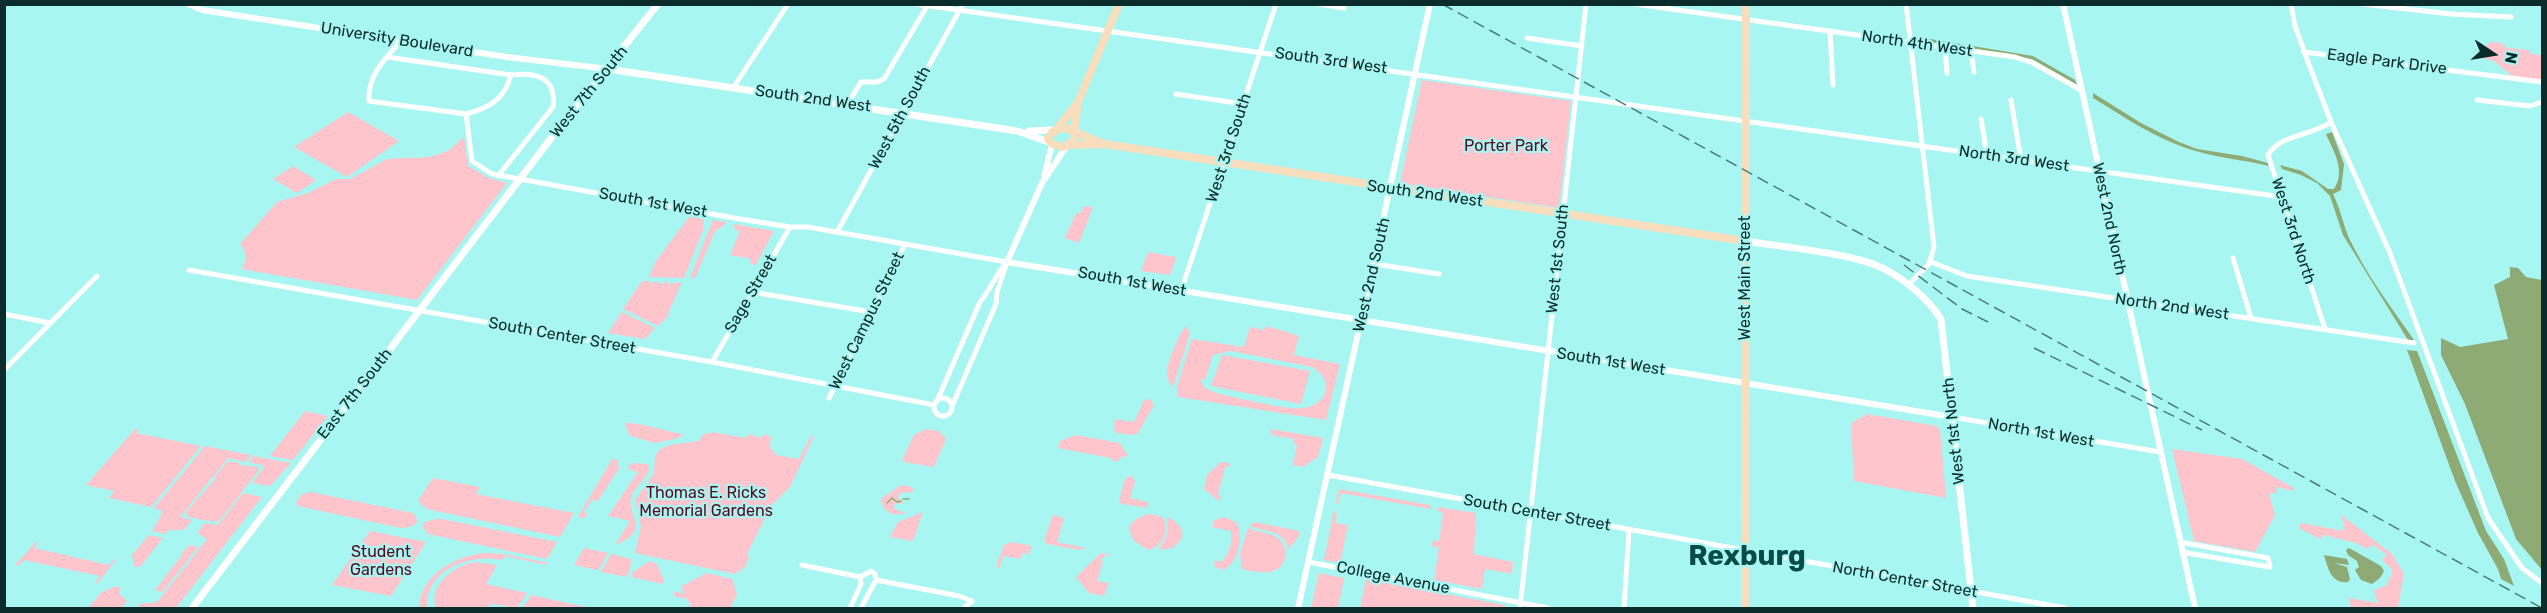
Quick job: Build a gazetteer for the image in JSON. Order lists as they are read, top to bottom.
{
  "streets": {
    "main road": [
      "West 7th South",
      "South 2nd West",
      "West Main Street",
      "East 7th South",
      "West 1st North"
    ],
    "street": [
      "University Boulevard",
      "North 4th West",
      "South 3rd West",
      "Eagle Park Drive",
      "West 5th South",
      "West 3rd South",
      "North 3rd West",
      "South 1st West",
      "West 2nd North",
      "West 3rd North",
      "West 1st South",
      "West 2nd South",
      "Sage Street",
      "North 2nd West",
      "West Campus Street",
      "South Center Street",
      "North 1st West",
      "College Avenue",
      "North Center Street"
    ]
  },
  "crossings": [
    ["University Boulevard", "West 7th South"],
    ["University Boulevard", "South 2nd West"],
    ["North 4th West", "West 2nd North"],
    ["North 4th West", "West Main Street"],
    ["South 3rd West", "West 5th South"],
    ["South 3rd West", "West 3rd South"],
    ["South 3rd West", "North 3rd West"],
    ["South 3rd West", "West 1st South"],
    ["South 3rd West", "West 2nd South"],
    ["South 3rd West", "West Main Street"],
    ["West 7th South", "South 2nd West"],
    ["West 7th South", "South 1st West"],
    ["West 7th South", "East 7th South"],
    ["South 2nd West", "West 5th South"],
    ["South 2nd West", "West 3rd South"],
    ["South 2nd West", "West 1st South"],
    ["South 2nd West", "West 2nd South"],
    ["South 2nd West", "West Main Street"],
    ["South 2nd West", "West 1st North"],
    ["West 5th South", "South 1st West"],
    ["West 3rd South", "South 1st West"],
    ["North 3rd West", "West 2nd North"],
    ["North 3rd West", "West 3rd North"],
    ["North 3rd West", "West Main Street"],
    ["South 1st West", "West 1st South"],
    ["South 1st West", "West 2nd South"],
    ["South 1st West", "West Main Street"],
    ["South 1st West", "Sage Street"],
    ["South 1st West", "West Campus Street"],
    ["South 1st West", "East 7th South"],
    ["South 1st West", "North 1st West"],
    ["West 2nd North", "North 2nd West"],
    ["West 2nd North", "North 1st West"],
    ["West 3rd North", "North 2nd West"],
    ["West 1st South", "South Center Street"],
    ["West 2nd South", "South Center Street"],
    ["West 2nd South", "College Avenue"],
    ["West Main Street", "South Center Street"],
    ["West Main Street", "West 1st North"],
    ["West Main Street", "North 1st West"],
    ["West Main Street", "North Center Street"],
    ["Sage Street", "South Center Street"],
    ["West Campus Street", "South Center Street"],
    ["South Center Street", "East 7th South"],
    ["South Center Street", "North Center Street"],
    ["West 1st North", "North 1st West"],
    ["West 1st North", "North Center Street"]
  ],
  "districts": ["Rexburg"],
  "parks": ["Porter Park", "Thomas E. Ricks Memorial Gardens", "Student Gardens"],
  "north": "right"
}
